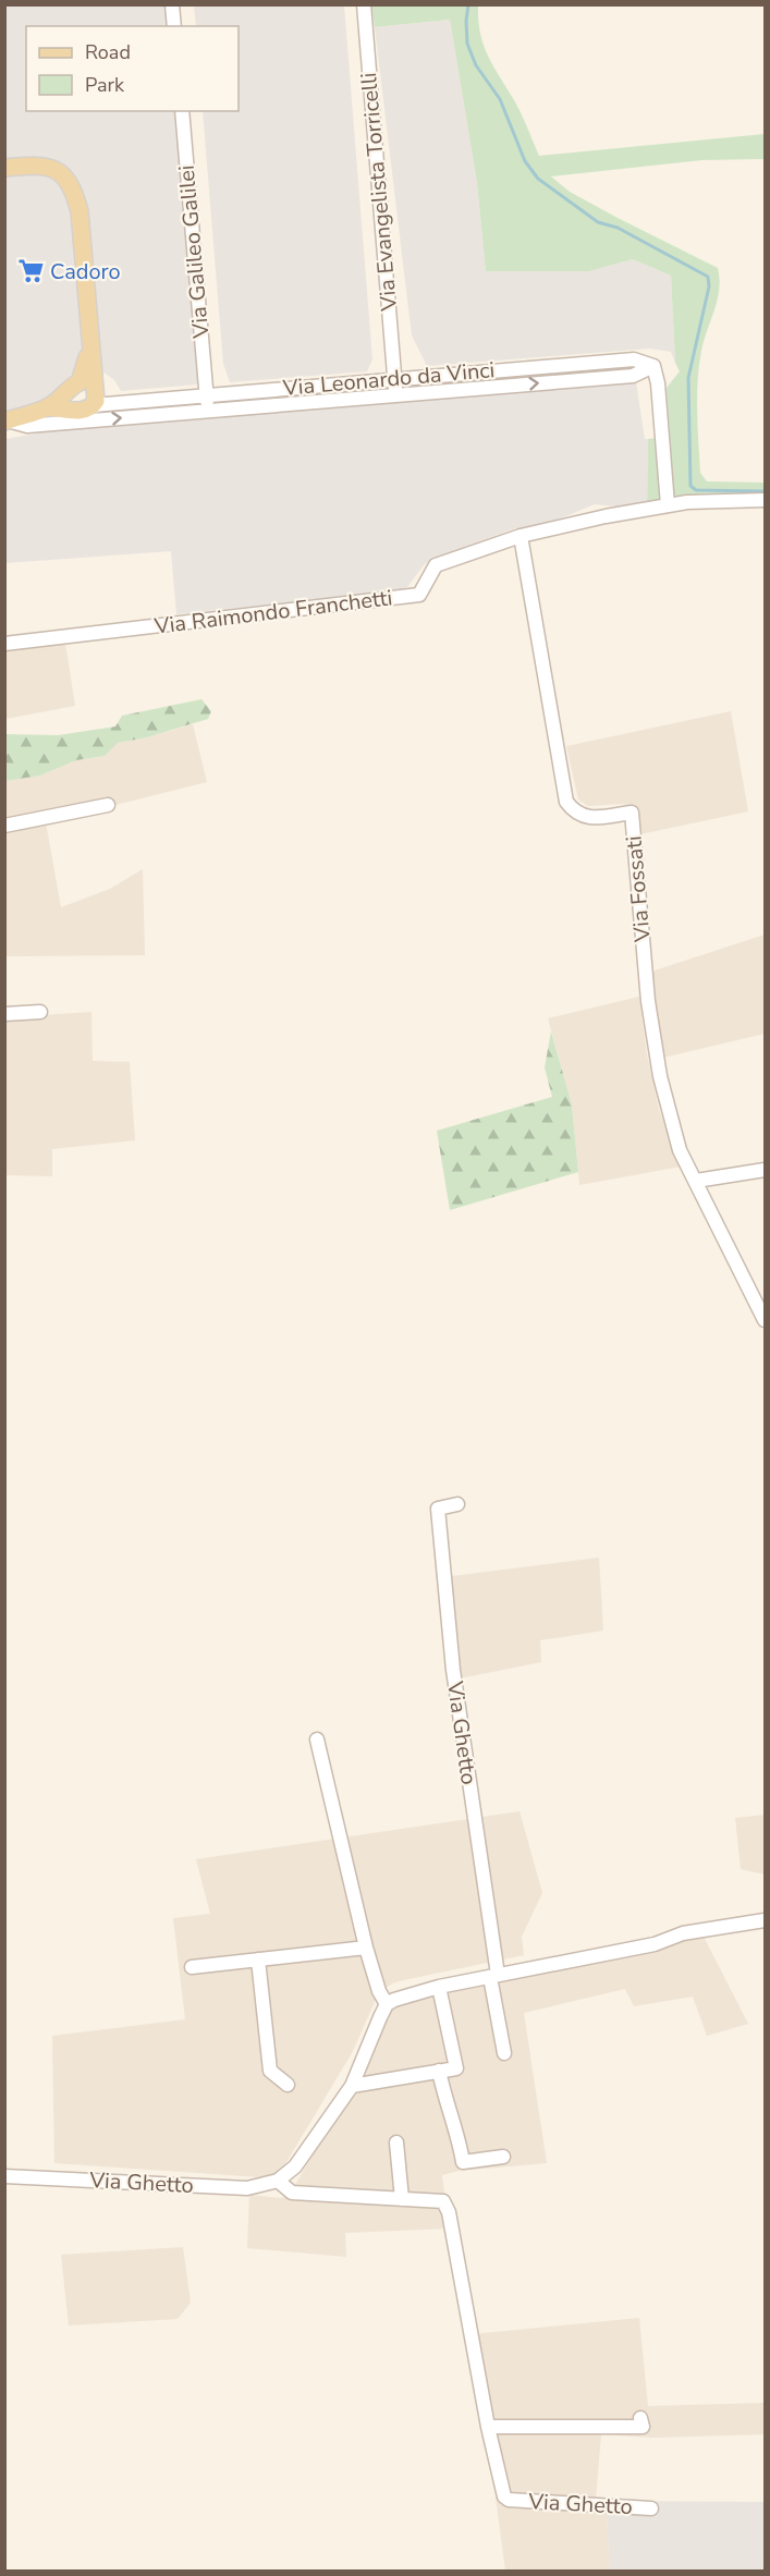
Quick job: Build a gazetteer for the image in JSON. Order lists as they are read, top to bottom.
{
  "streets": {
    "street": [
      "Via Evangelista Torricelli",
      "Via Galileo Galilei",
      "Via Leonardo da Vinci",
      "Via Raimondo Franchetti",
      "Via Fossati",
      "Via Ghetto"
    ]
  },
  "crossings": [
    ["Via Evangelista Torricelli", "Via Leonardo da Vinci"],
    ["Via Galileo Galilei", "Via Leonardo da Vinci"],
    ["Via Raimondo Franchetti", "Via Fossati"]
  ],
  "places": {
    "supermarket": ["Cadoro"]
  },
  "legend": ["Road", "Park"]
}
